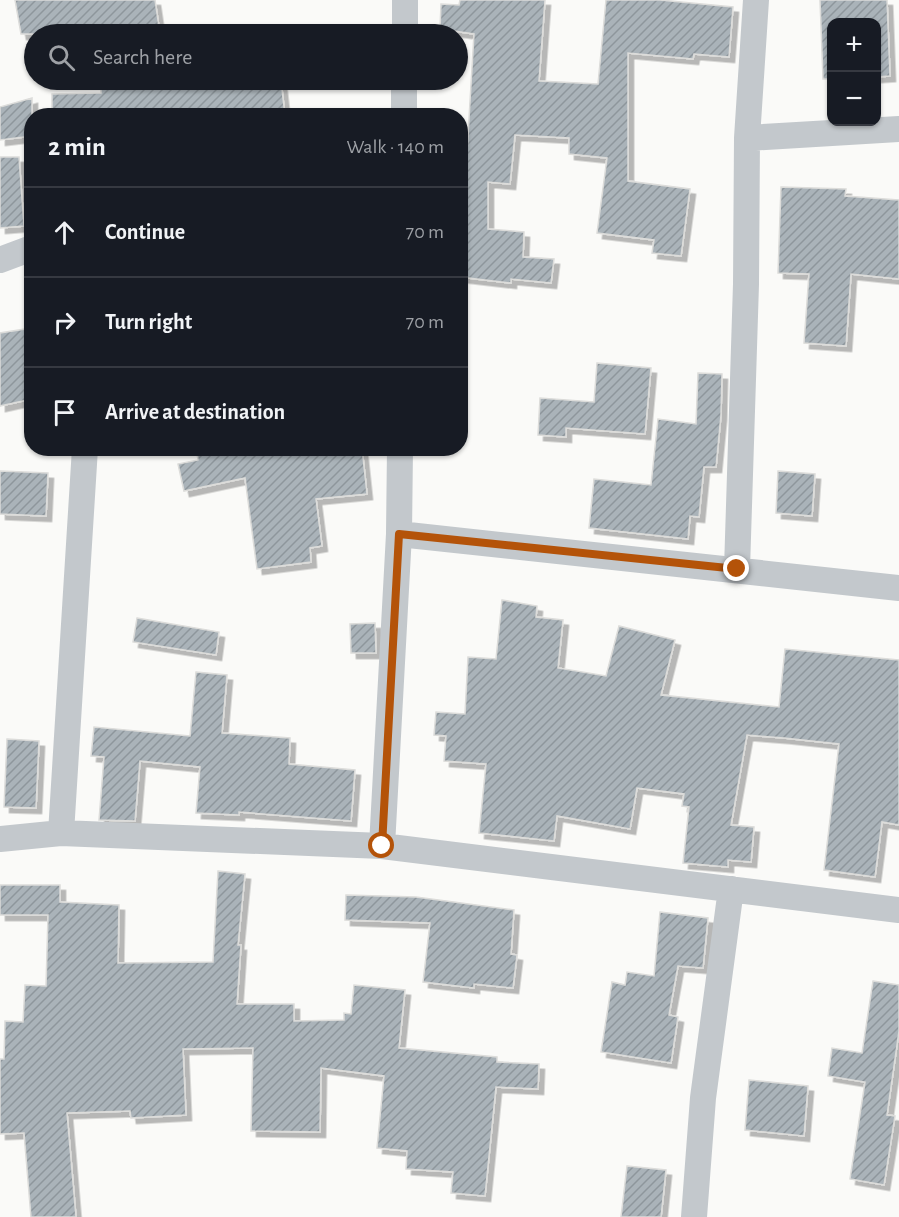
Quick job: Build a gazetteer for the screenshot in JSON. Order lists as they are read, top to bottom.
{
  "page": {
    "map_buttons": ["+", "−"],
    "search": "Search here",
    "heading": ["2 min", "Walk · 140 m"],
    "list": [
      ["Continue", "70 m"],
      ["Turn right", "70 m"],
      "Arrive at destination"
    ]
  }
}
